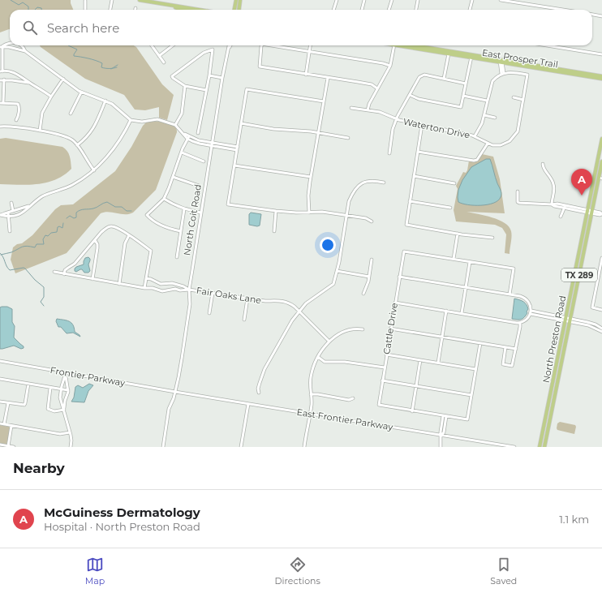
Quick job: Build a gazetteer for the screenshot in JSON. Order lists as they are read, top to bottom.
{
  "streets": {
    "main road": ["East Prosper Trail", "TX 289", "North Preston Road"],
    "street": [
      "Waterton Drive",
      "North Coit Road",
      "Fair Oaks Lane",
      "Cattle Drive",
      "Frontier Parkway",
      "East Frontier Parkway"
    ]
  },
  "crossings": [
    ["North Coit Road", "Fair Oaks Lane"],
    ["North Coit Road", "Frontier Parkway"],
    ["North Coit Road", "East Frontier Parkway"],
    ["Frontier Parkway", "East Frontier Parkway"]
  ],
  "page": {
    "search": "Search here",
    "pins": "A",
    "heading": "Nearby",
    "list": [
      {
        "mark": "A",
        "name": "McGuiness Dermatology",
        "note": "Hospital · North Preston Road",
        "value": "1.1 km"
      }
    ],
    "nav": ["Map", "Directions", "Saved"]
  }
}
